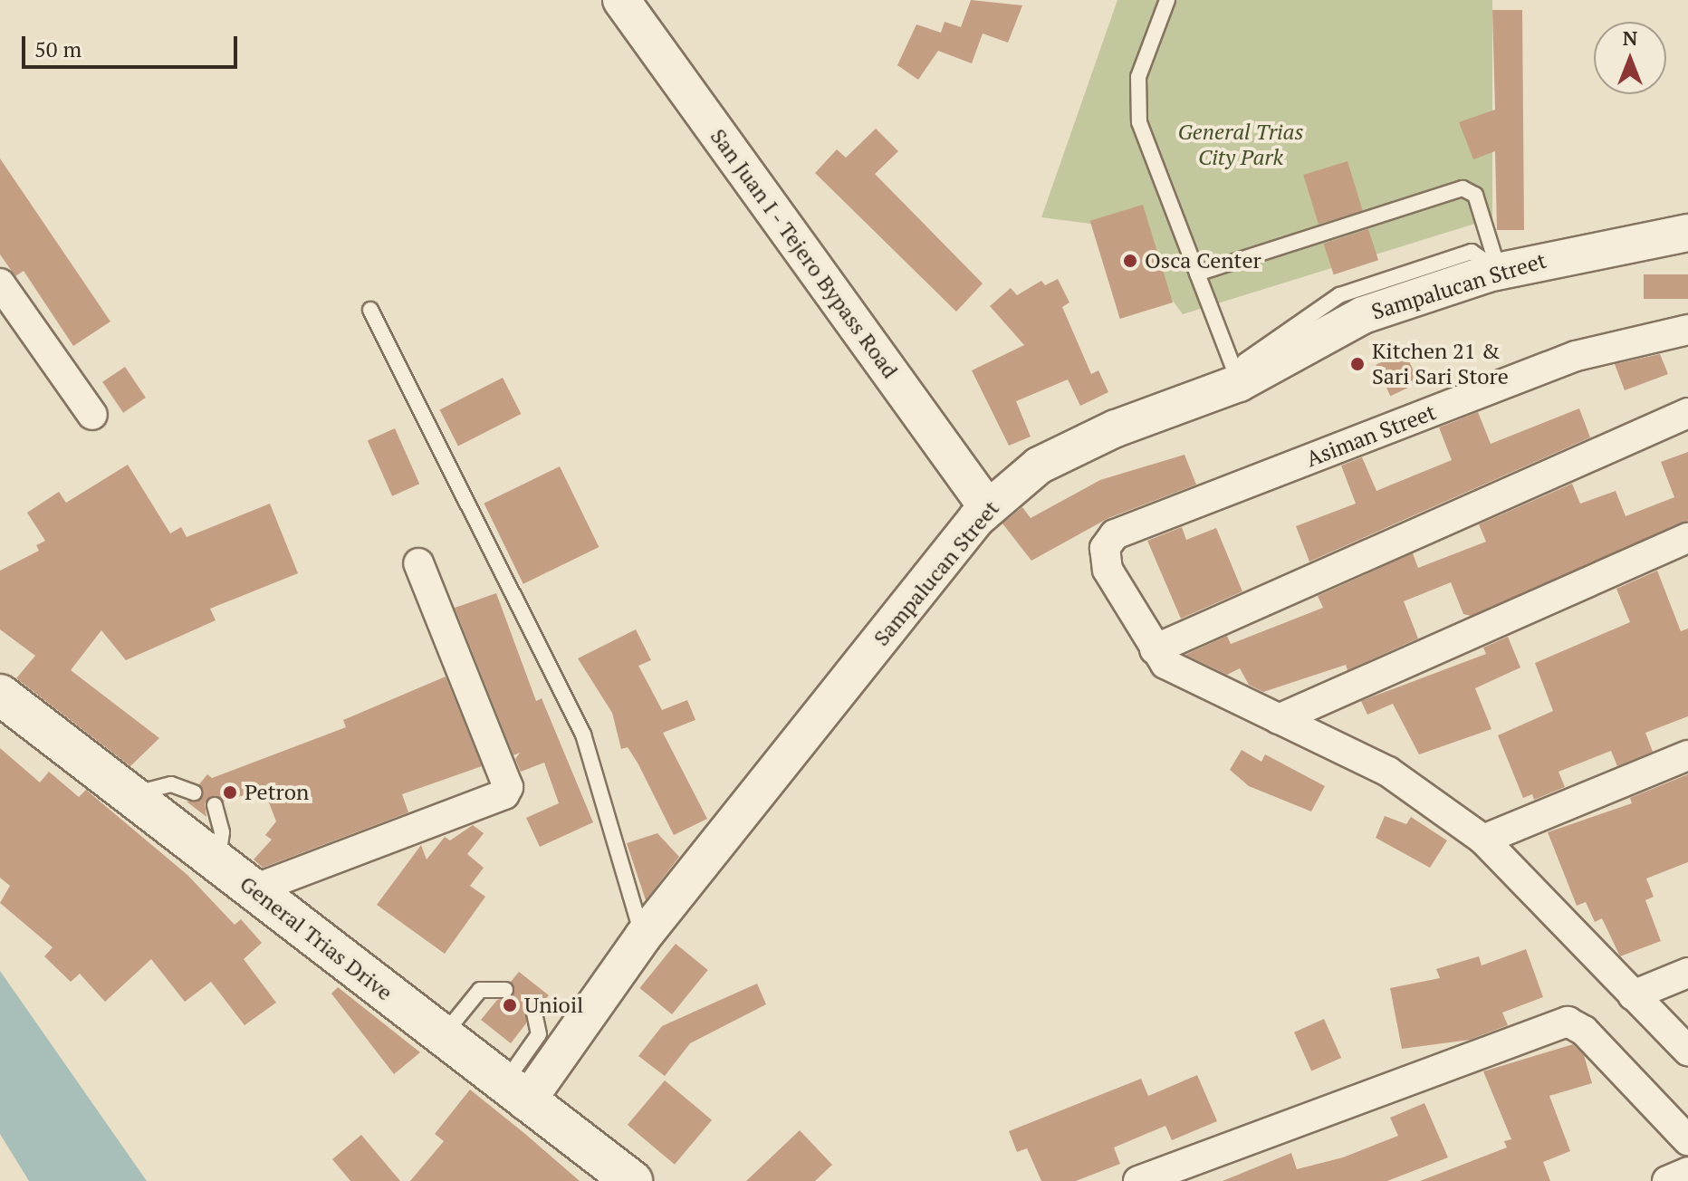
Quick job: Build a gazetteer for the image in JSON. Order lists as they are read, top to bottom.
{
  "streets": {
    "main road": ["General Trias Drive"],
    "street": ["San Juan I - Tejero Bypass Road", "Sampalucan Street", "Asiman Street"]
  },
  "crossings": [
    ["San Juan I - Tejero Bypass Road", "Sampalucan Street"],
    ["Sampalucan Street", "General Trias Drive"]
  ],
  "parks": ["General Trias City Park"],
  "places": [
    "Osca Center",
    "Kitchen 21 & Sari Sari Store",
    "Petron",
    "Unioil"
  ],
  "scale_bar": "50 m",
  "north": "top"
}
